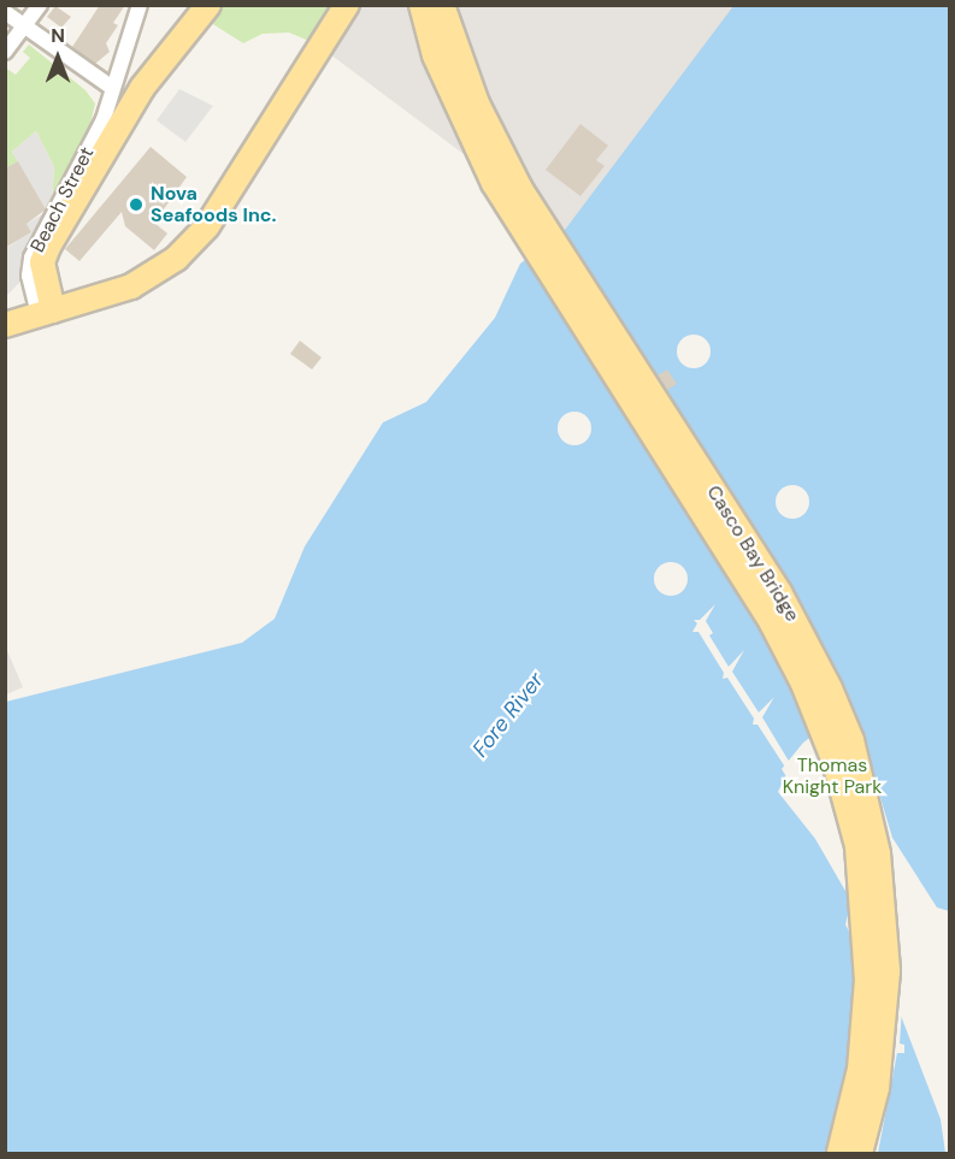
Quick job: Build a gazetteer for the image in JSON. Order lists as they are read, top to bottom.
{
  "streets": {
    "main road": ["Casco Bay Bridge"],
    "street": ["Beach Street"]
  },
  "water": ["Fore River"],
  "parks": ["Thomas Knight Park"],
  "places": ["Nova Seafoods Inc."],
  "north": "top"
}
